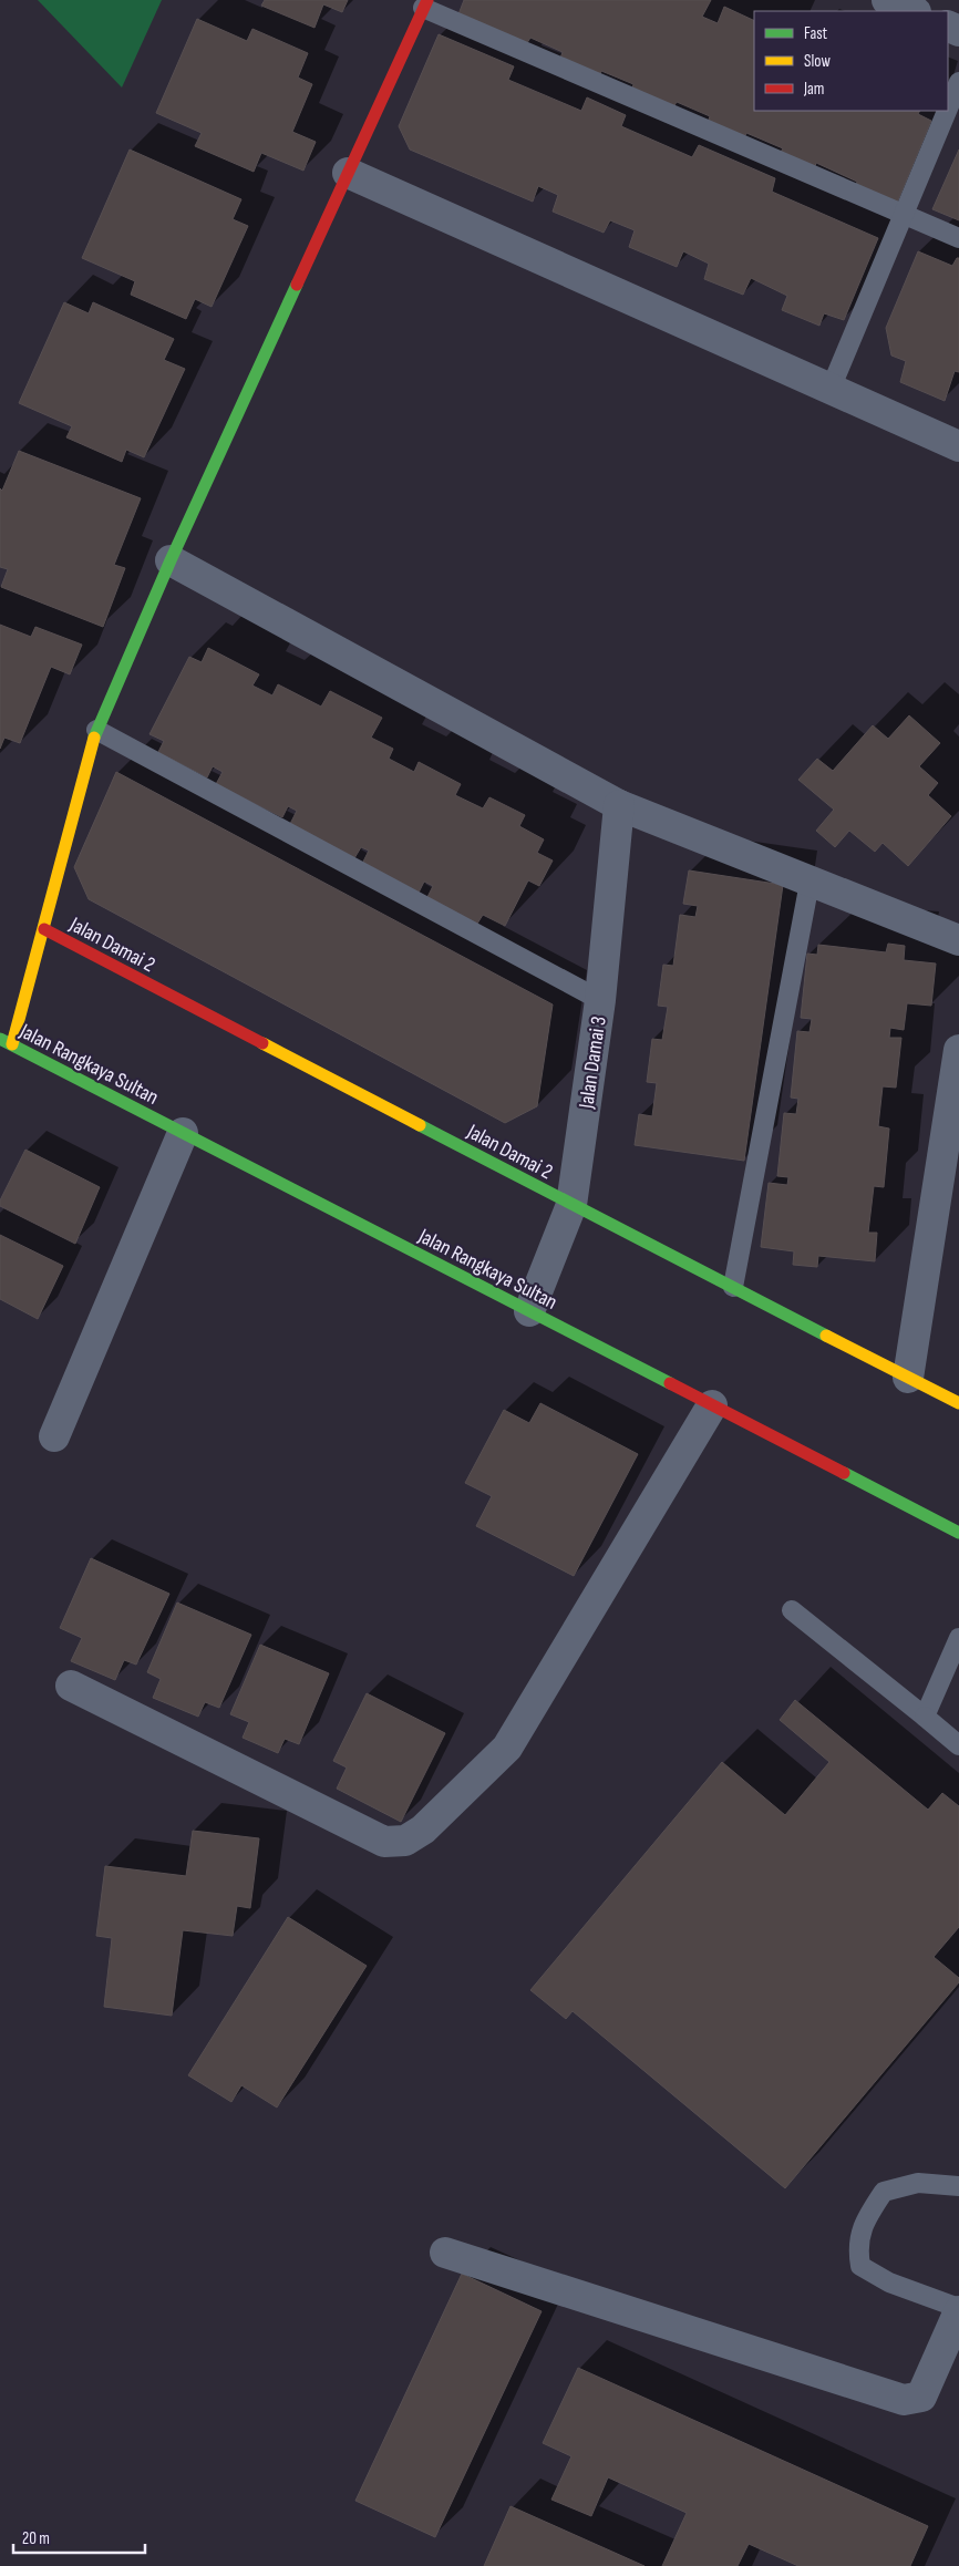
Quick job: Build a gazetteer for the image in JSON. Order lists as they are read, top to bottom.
{
  "streets": {
    "street": ["Jalan Damai 2", "Jalan Damai 3", "Jalan Rangkaya Sultan"]
  },
  "crossings": [
    ["Jalan Damai 2", "Jalan Damai 3"],
    ["Jalan Damai 3", "Jalan Rangkaya Sultan"]
  ],
  "legend": ["Fast", "Slow", "Jam"],
  "scale_bar": "20 m"
}
